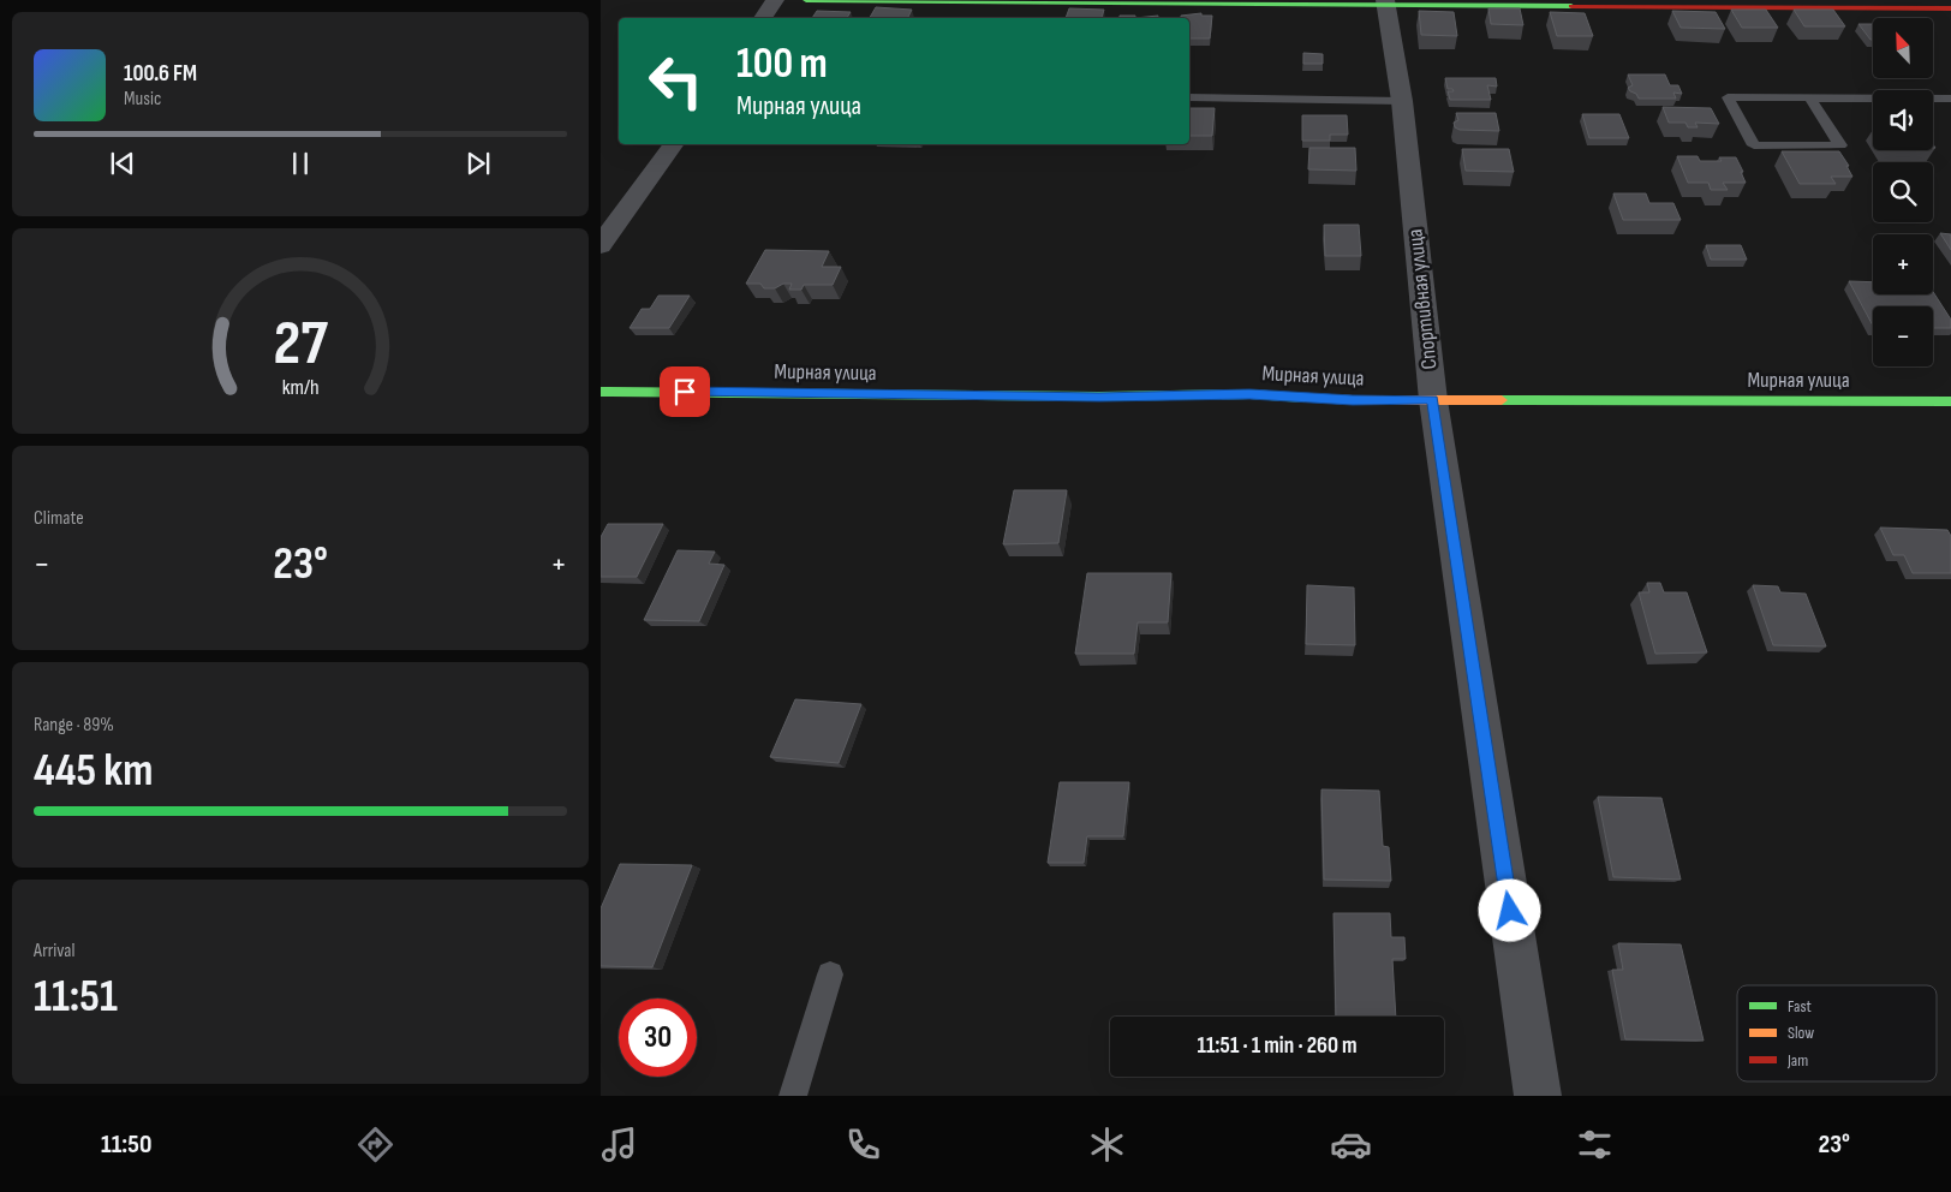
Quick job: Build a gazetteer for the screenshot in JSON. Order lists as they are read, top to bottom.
{
  "streets": {
    "street": ["Спортивная улица", "Мирная улица"]
  },
  "crossings": [
    ["Спортивная улица", "Мирная улица"]
  ],
  "legend": ["Fast", "Slow", "Jam"],
  "north": "top left",
  "page": {
    "map_buttons": ["+", "−"],
    "turn": ["100 m", "Мирная улица"],
    "song": ["100.6 FM", "Music"],
    "tile": [
      "Climate",
      ["Range · 89%", "445 km"],
      ["Arrival", "11:51"]
    ],
    "heat": ["−", "23°", "+"],
    "limit": "30",
    "trip": "11:51 · 1 min · 260 m",
    "tabs": ["11:50", "23°"],
    "gauge": ["27", "km/h"]
  }
}
